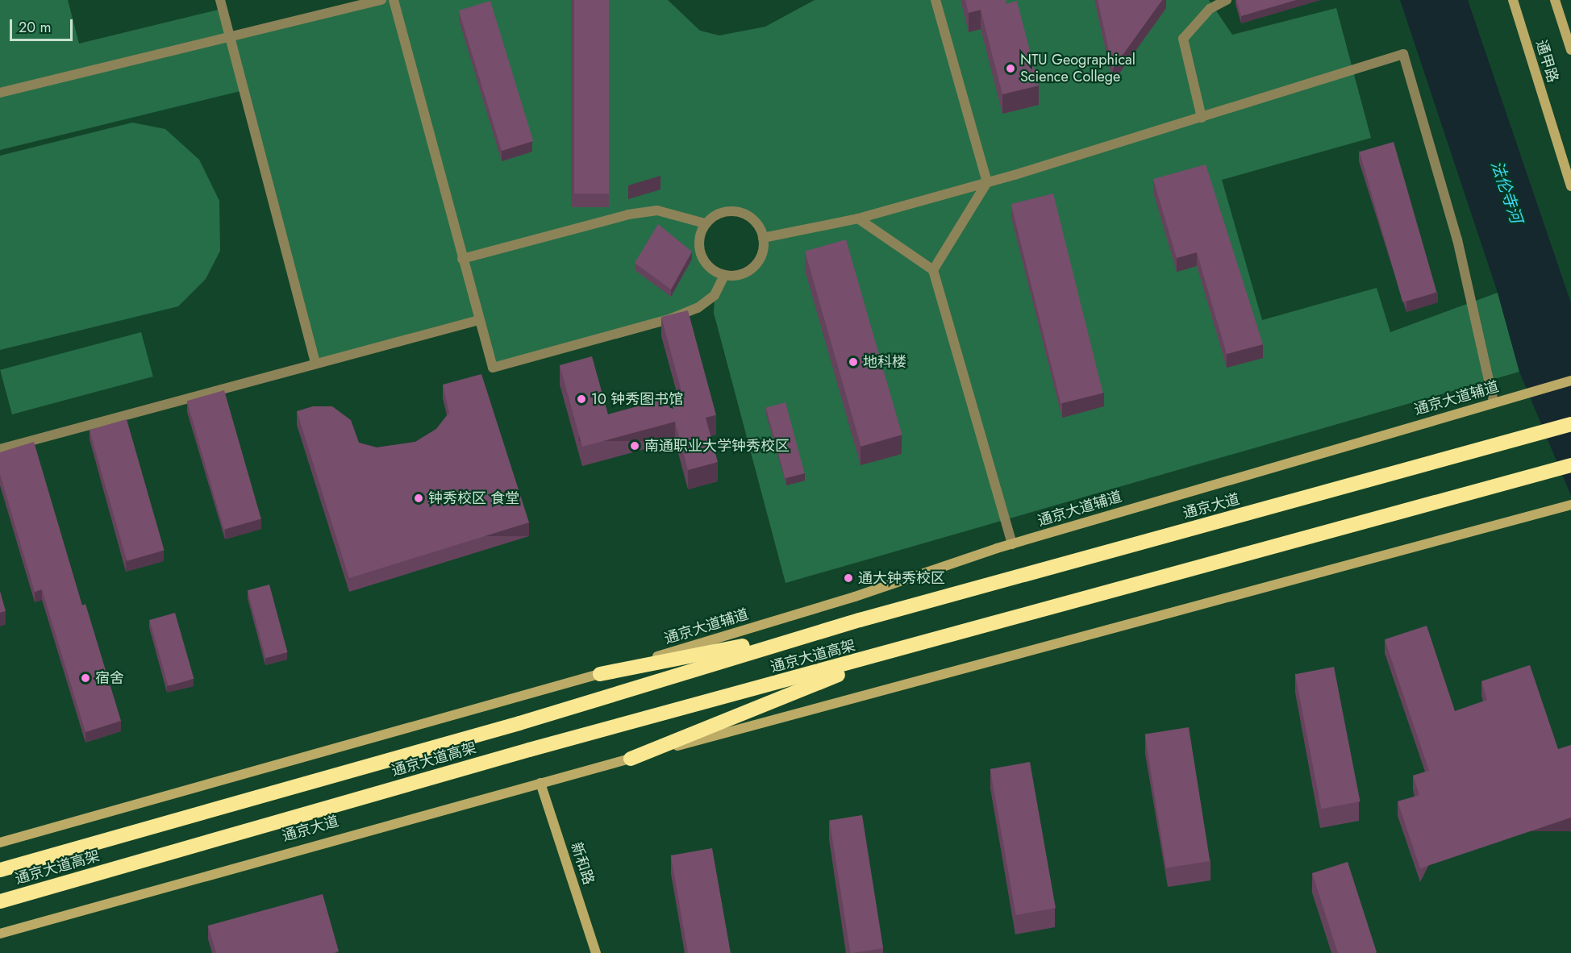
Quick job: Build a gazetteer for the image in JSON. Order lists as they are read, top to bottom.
{
  "streets": {
    "highway": ["通京大道", "通京大道高架"],
    "street": ["通甲路", "通京大道辅道", "新和路"]
  },
  "crossings": [
    ["通京大道", "通京大道高架"],
    ["通京大道", "新和路"]
  ],
  "water": ["法伦寺河"],
  "places": [
    "NTU Geographical Science College",
    "地科楼",
    "10 钟秀图书馆",
    "南通职业大学钟秀校区",
    "钟秀校区 食堂",
    "通大钟秀校区",
    "宿舍"
  ],
  "scale_bar": "20 m"
}
